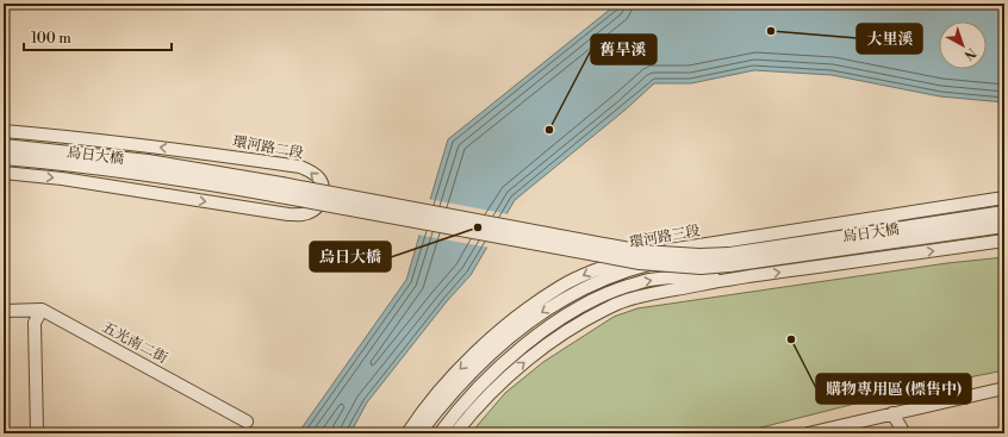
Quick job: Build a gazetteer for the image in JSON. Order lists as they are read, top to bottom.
{
  "streets": {
    "street": [
      "環河路二段",
      "烏日大橋",
      "環河路三段",
      "五光南二街"
    ]
  },
  "places": [
    "大里溪",
    "舊旱溪",
    "烏日大橋",
    "購物專用區 (標售中)"
  ],
  "scale_bar": "100 m",
  "north": "bottom right"
}
